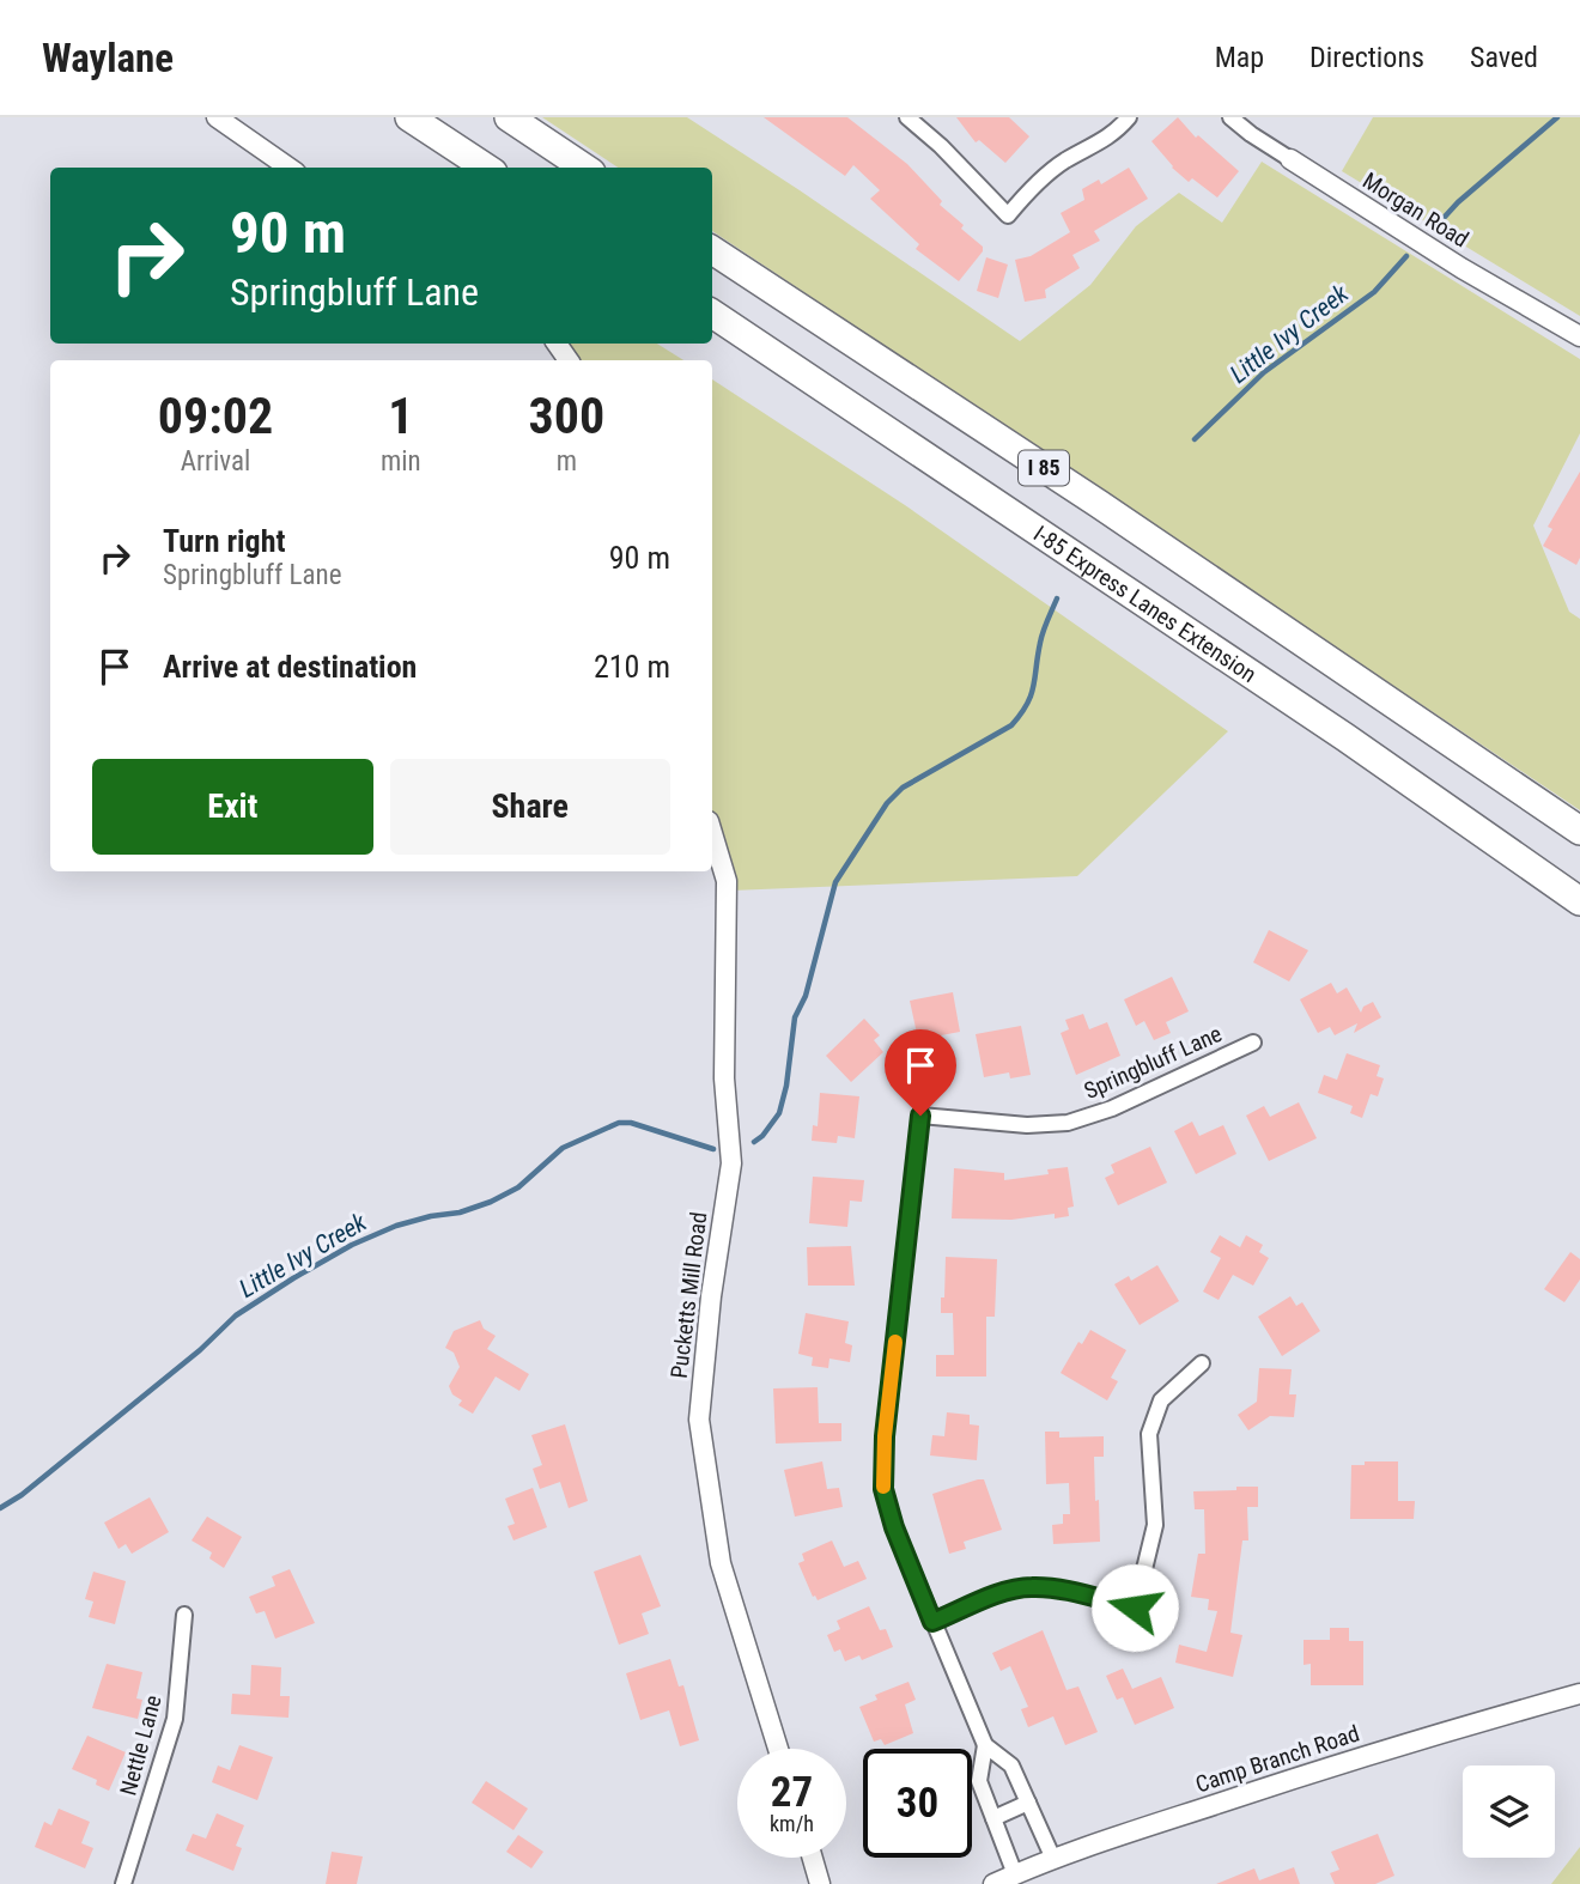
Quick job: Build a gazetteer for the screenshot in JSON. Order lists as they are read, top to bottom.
{
  "streets": {
    "highway": ["I 85", "I-85 Express Lanes Extension"],
    "street": [
      "Morgan Road",
      "Springbluff Lane",
      "Pucketts Mill Road",
      "Nettle Lane",
      "Camp Branch Road"
    ]
  },
  "crossings": [
    ["Springbluff Lane", "Camp Branch Road"]
  ],
  "water": ["Little Ivy Creek"],
  "page": {
    "header": "Waylane",
    "nav": ["Map", "Directions", "Saved"],
    "turn": ["90 m", "Springbluff Lane"],
    "eta": [
      "09:02",
      "Arrival",
      "1",
      "min",
      "300",
      "m"
    ],
    "list": [
      {
        "name": "Turn right",
        "note": "Springbluff Lane",
        "value": "90 m"
      },
      {
        "name": "Arrive at destination",
        "value": "210 m"
      }
    ],
    "buttons": ["Exit", "Share"],
    "speed": "27 km/h",
    "limit": "30"
  }
}
